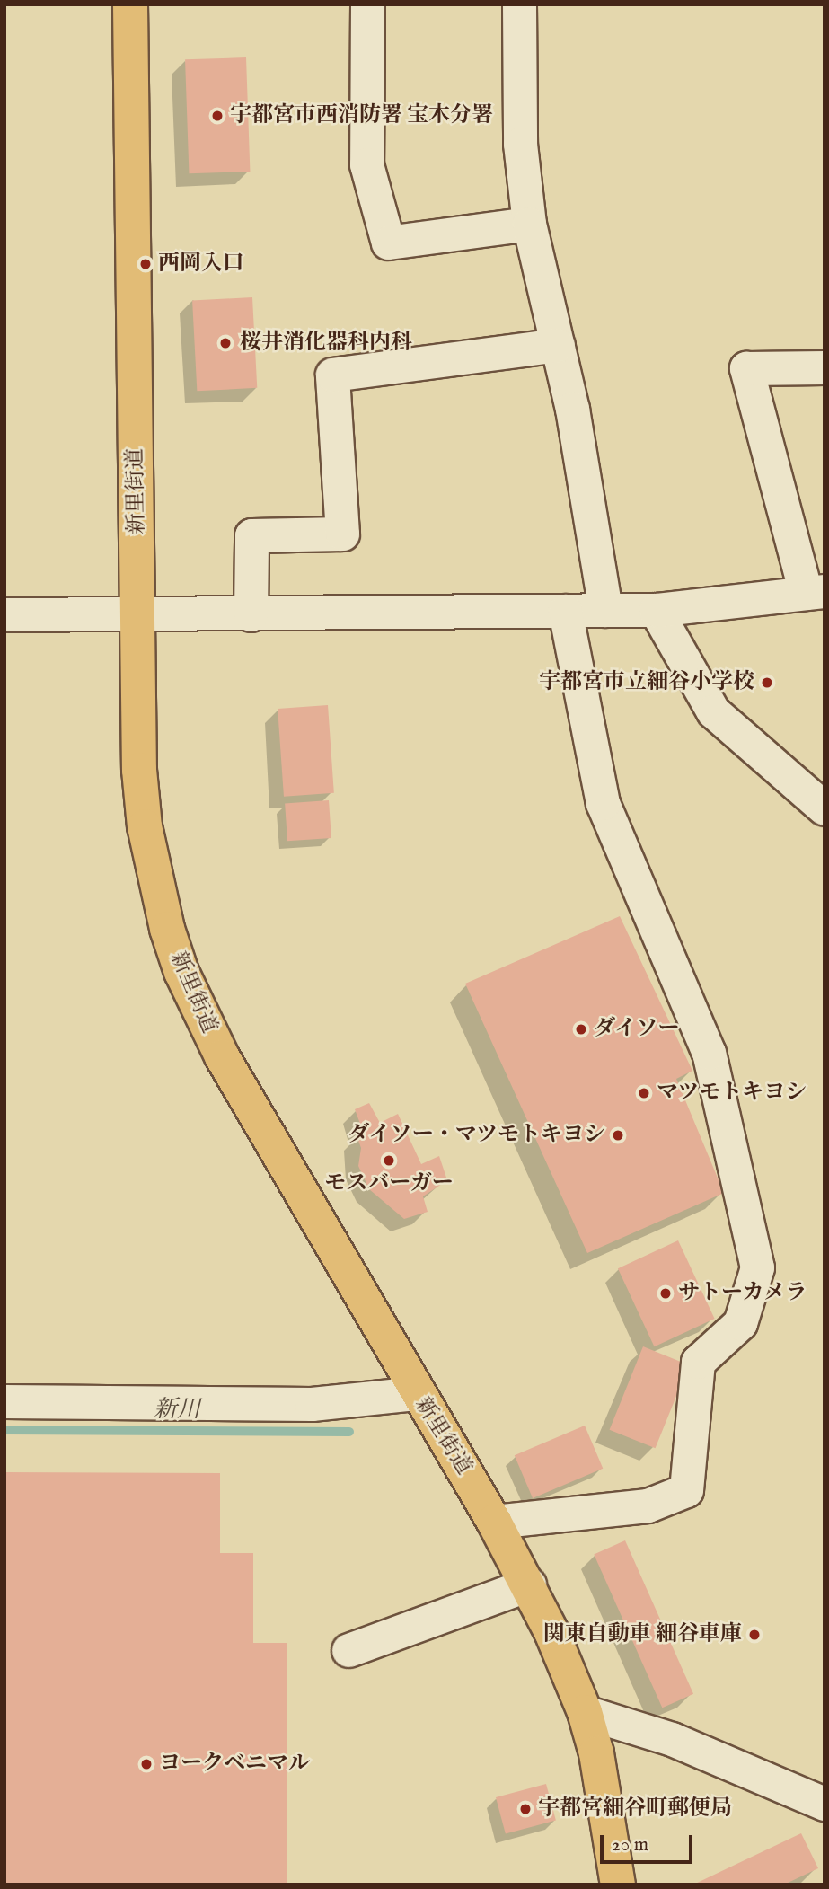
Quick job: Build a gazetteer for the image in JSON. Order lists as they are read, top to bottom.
{
  "streets": {
    "main road": ["新里街道"]
  },
  "water": ["新川"],
  "places": [
    "宇都宮市西消防署 宝木分署",
    "西岡入口",
    "桜井消化器科内科",
    "宇都宮市立細谷小学校",
    "ダイソー",
    "マツモトキヨシ",
    "ダイソー・マツモトキヨシ",
    "モスバーガー",
    "サトーカメラ",
    "関東自動車 細谷車庫",
    "ヨークベニマル",
    "宇都宮細谷町郵便局"
  ],
  "scale_bar": "20 m"
}
